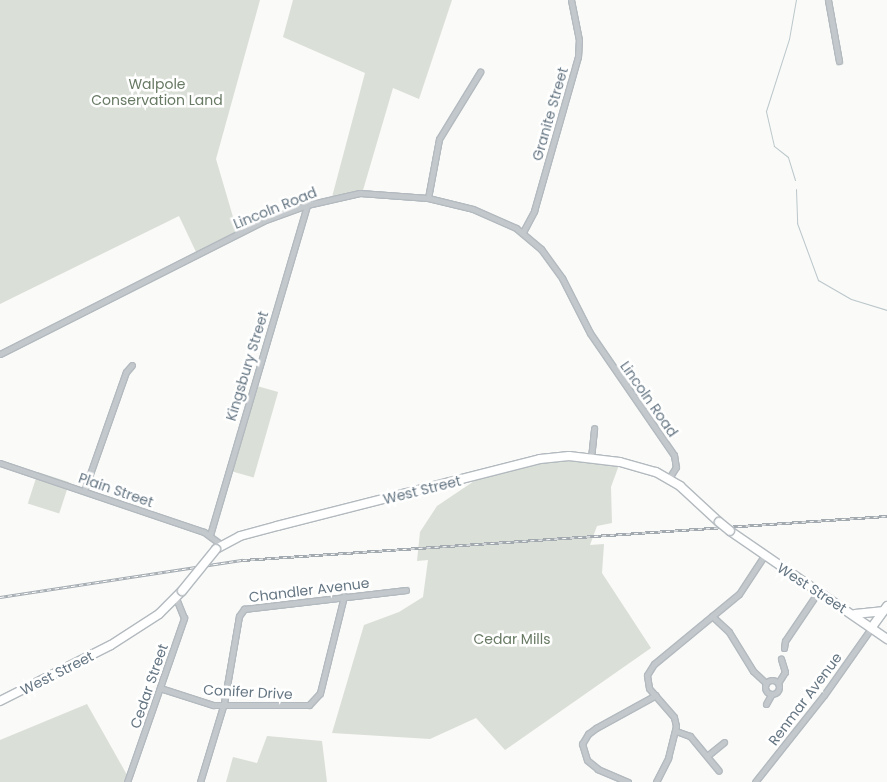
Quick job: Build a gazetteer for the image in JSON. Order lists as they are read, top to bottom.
{
  "streets": {
    "main road": ["West Street"],
    "street": [
      "Granite Street",
      "Lincoln Road",
      "Kingsbury Street",
      "Plain Street",
      "Chandler Avenue",
      "Cedar Street",
      "Conifer Drive",
      "Renmar Avenue"
    ]
  },
  "crossings": [
    ["Granite Street", "Lincoln Road"],
    ["Lincoln Road", "Kingsbury Street"],
    ["Lincoln Road", "West Street"],
    ["Kingsbury Street", "Plain Street"],
    ["Plain Street", "West Street"],
    ["West Street", "Cedar Street"],
    ["West Street", "Renmar Avenue"],
    ["Chandler Avenue", "Conifer Drive"],
    ["Cedar Street", "Conifer Drive"]
  ],
  "parks": ["Walpole Conservation Land", "Cedar Mills"]
}
